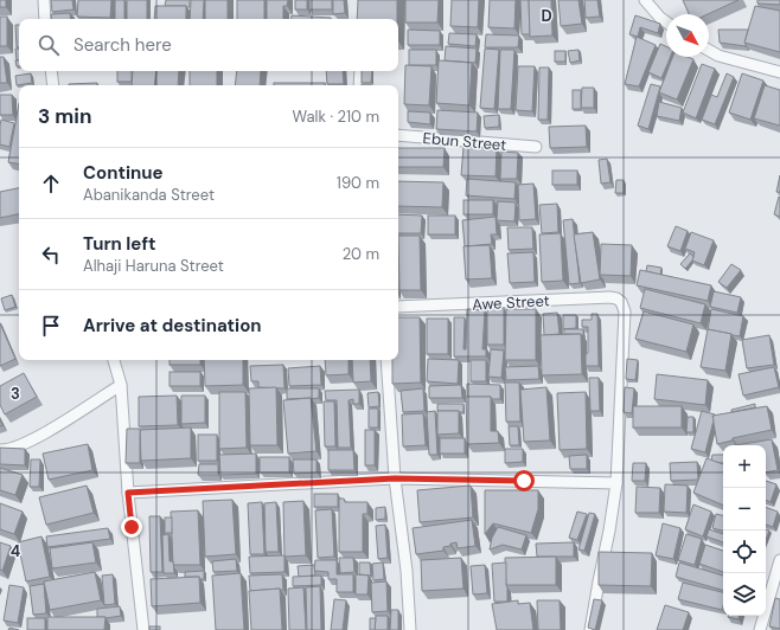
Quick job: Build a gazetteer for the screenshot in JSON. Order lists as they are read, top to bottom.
{
  "streets": {
    "street": ["Ebun Street", "Awe Street"]
  },
  "north": "bottom right",
  "page": {
    "search": "Search here",
    "heading": ["3 min", "Walk · 210 m"],
    "list": [
      ["Continue", "Abanikanda Street", "190 m"],
      ["Turn left", "Alhaji Haruna Street", "20 m"],
      "Arrive at destination"
    ],
    "map_buttons": ["+", "−"]
  },
  "grid": {
    "columns": ["D"],
    "rows": ["3", "4"]
  }
}
